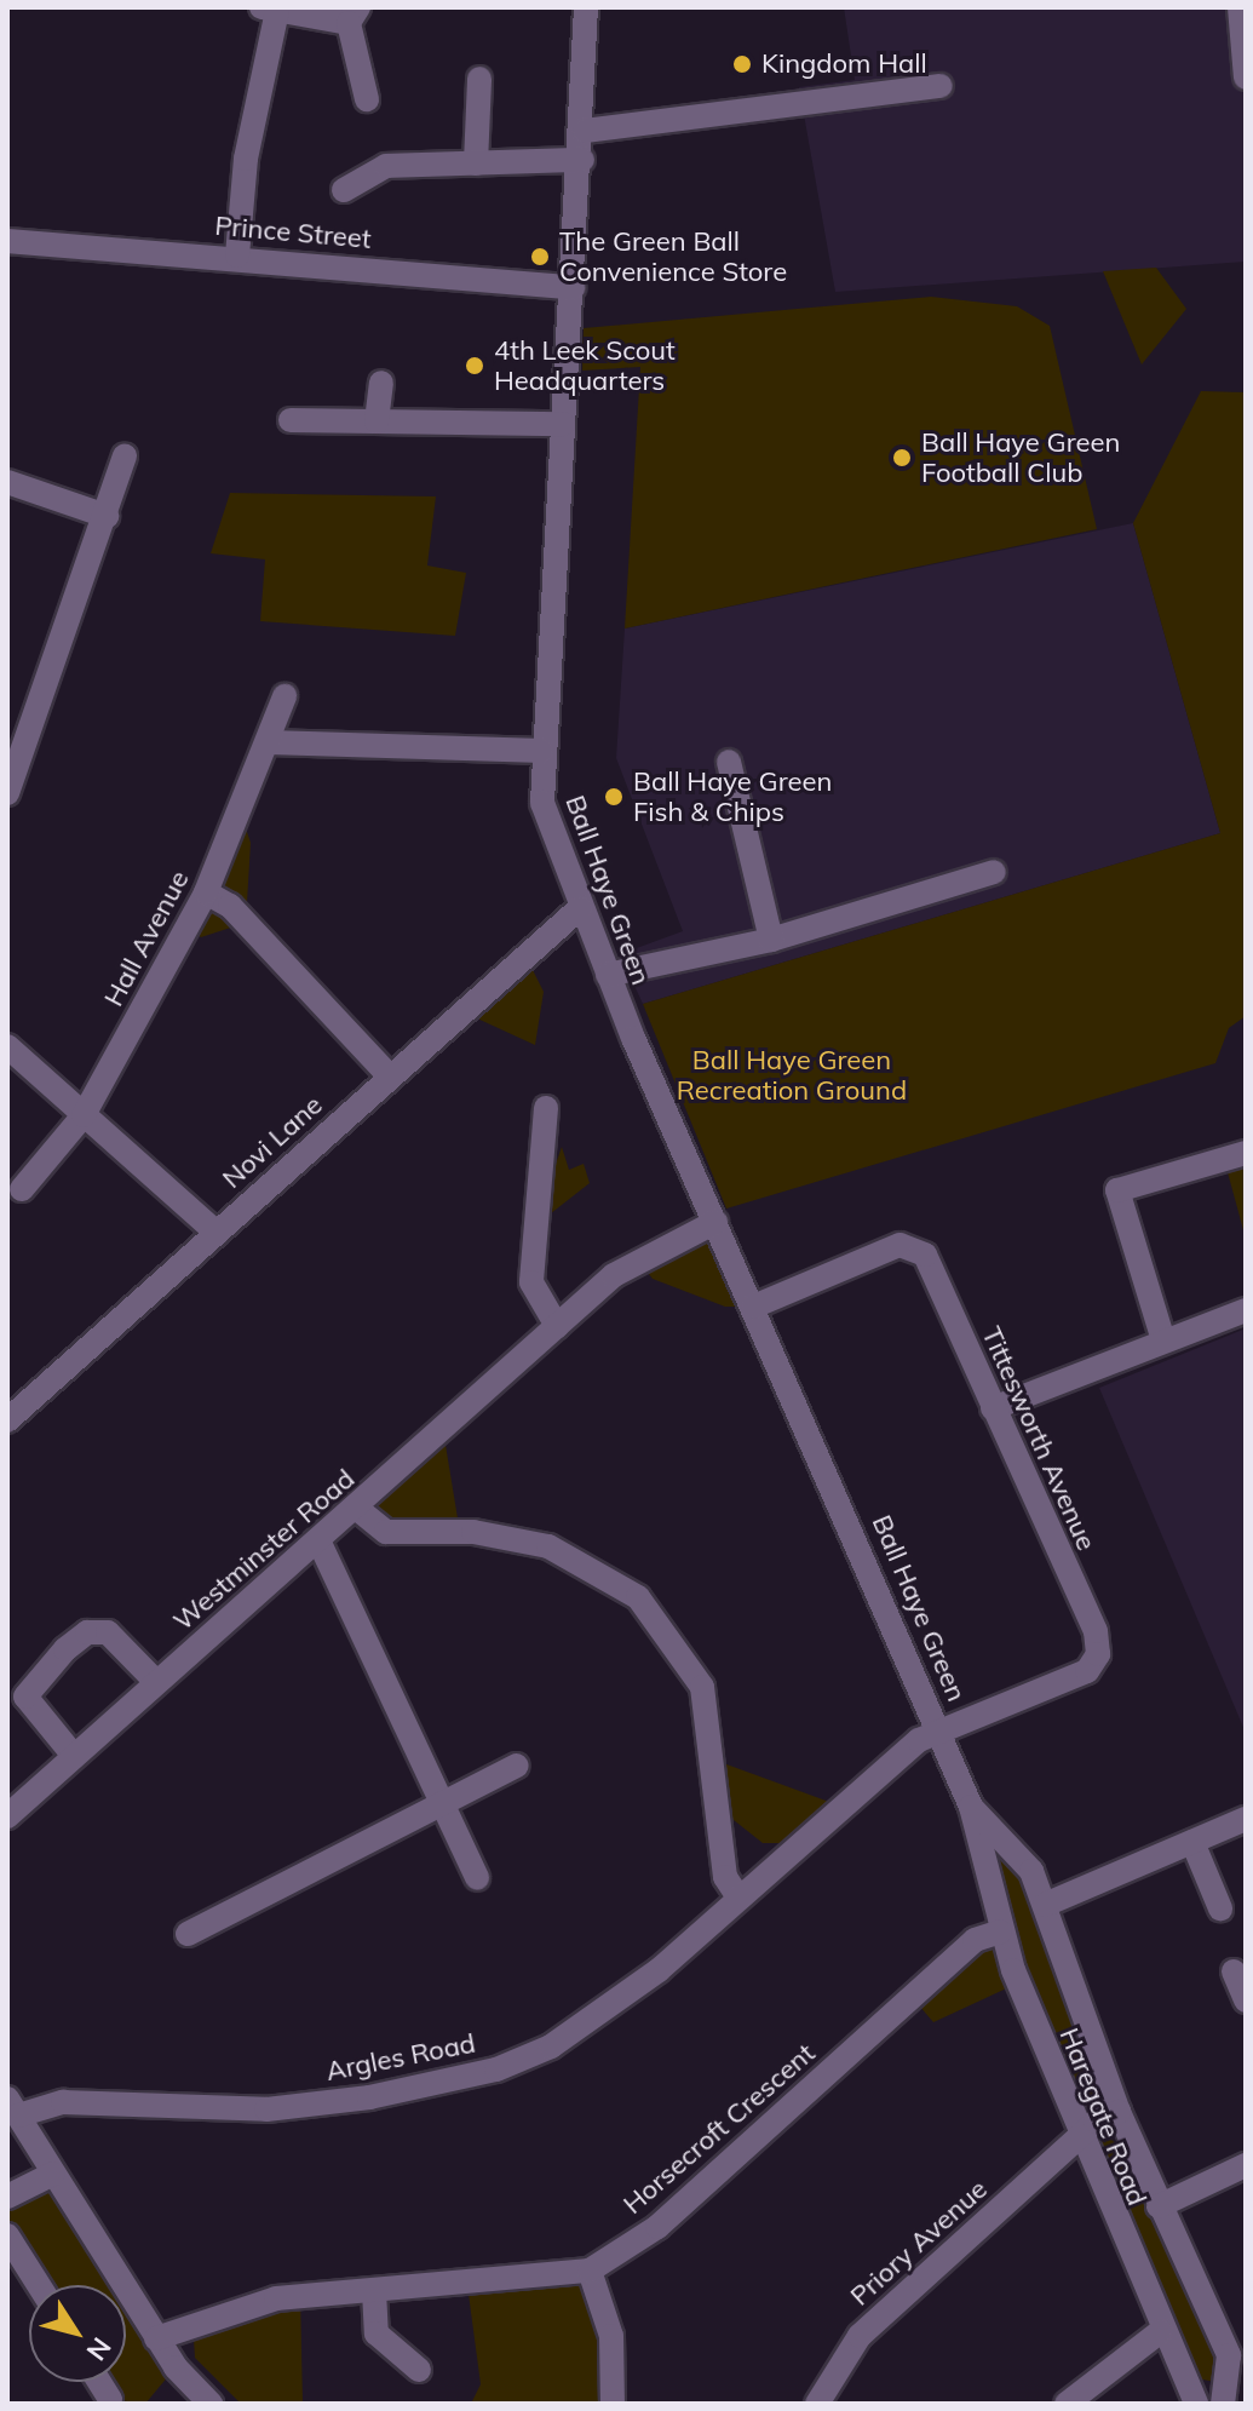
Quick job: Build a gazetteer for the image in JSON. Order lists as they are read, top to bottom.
{
  "streets": {
    "street": [
      "Prince Street",
      "Ball Haye Green",
      "Hall Avenue",
      "Novi Lane",
      "Tittesworth Avenue",
      "Westminster Road",
      "Argles Road",
      "Haregate Road",
      "Horsecroft Crescent",
      "Priory Avenue"
    ]
  },
  "crossings": [
    ["Prince Street", "Ball Haye Green"],
    ["Ball Haye Green", "Novi Lane"],
    ["Ball Haye Green", "Tittesworth Avenue"],
    ["Ball Haye Green", "Westminster Road"],
    ["Ball Haye Green", "Argles Road"],
    ["Ball Haye Green", "Haregate Road"],
    ["Tittesworth Avenue", "Argles Road"],
    ["Tittesworth Avenue", "Haregate Road"],
    ["Argles Road", "Haregate Road"],
    ["Haregate Road", "Horsecroft Crescent"],
    ["Haregate Road", "Priory Avenue"]
  ],
  "parks": ["Ball Haye Green Recreation Ground"],
  "places": [
    "Kingdom Hall",
    "The Green Ball Convenience Store",
    "4th Leek Scout Headquarters",
    "Ball Haye Green Football Club",
    "Ball Haye Green Fish & Chips"
  ],
  "north": "bottom right"
}
